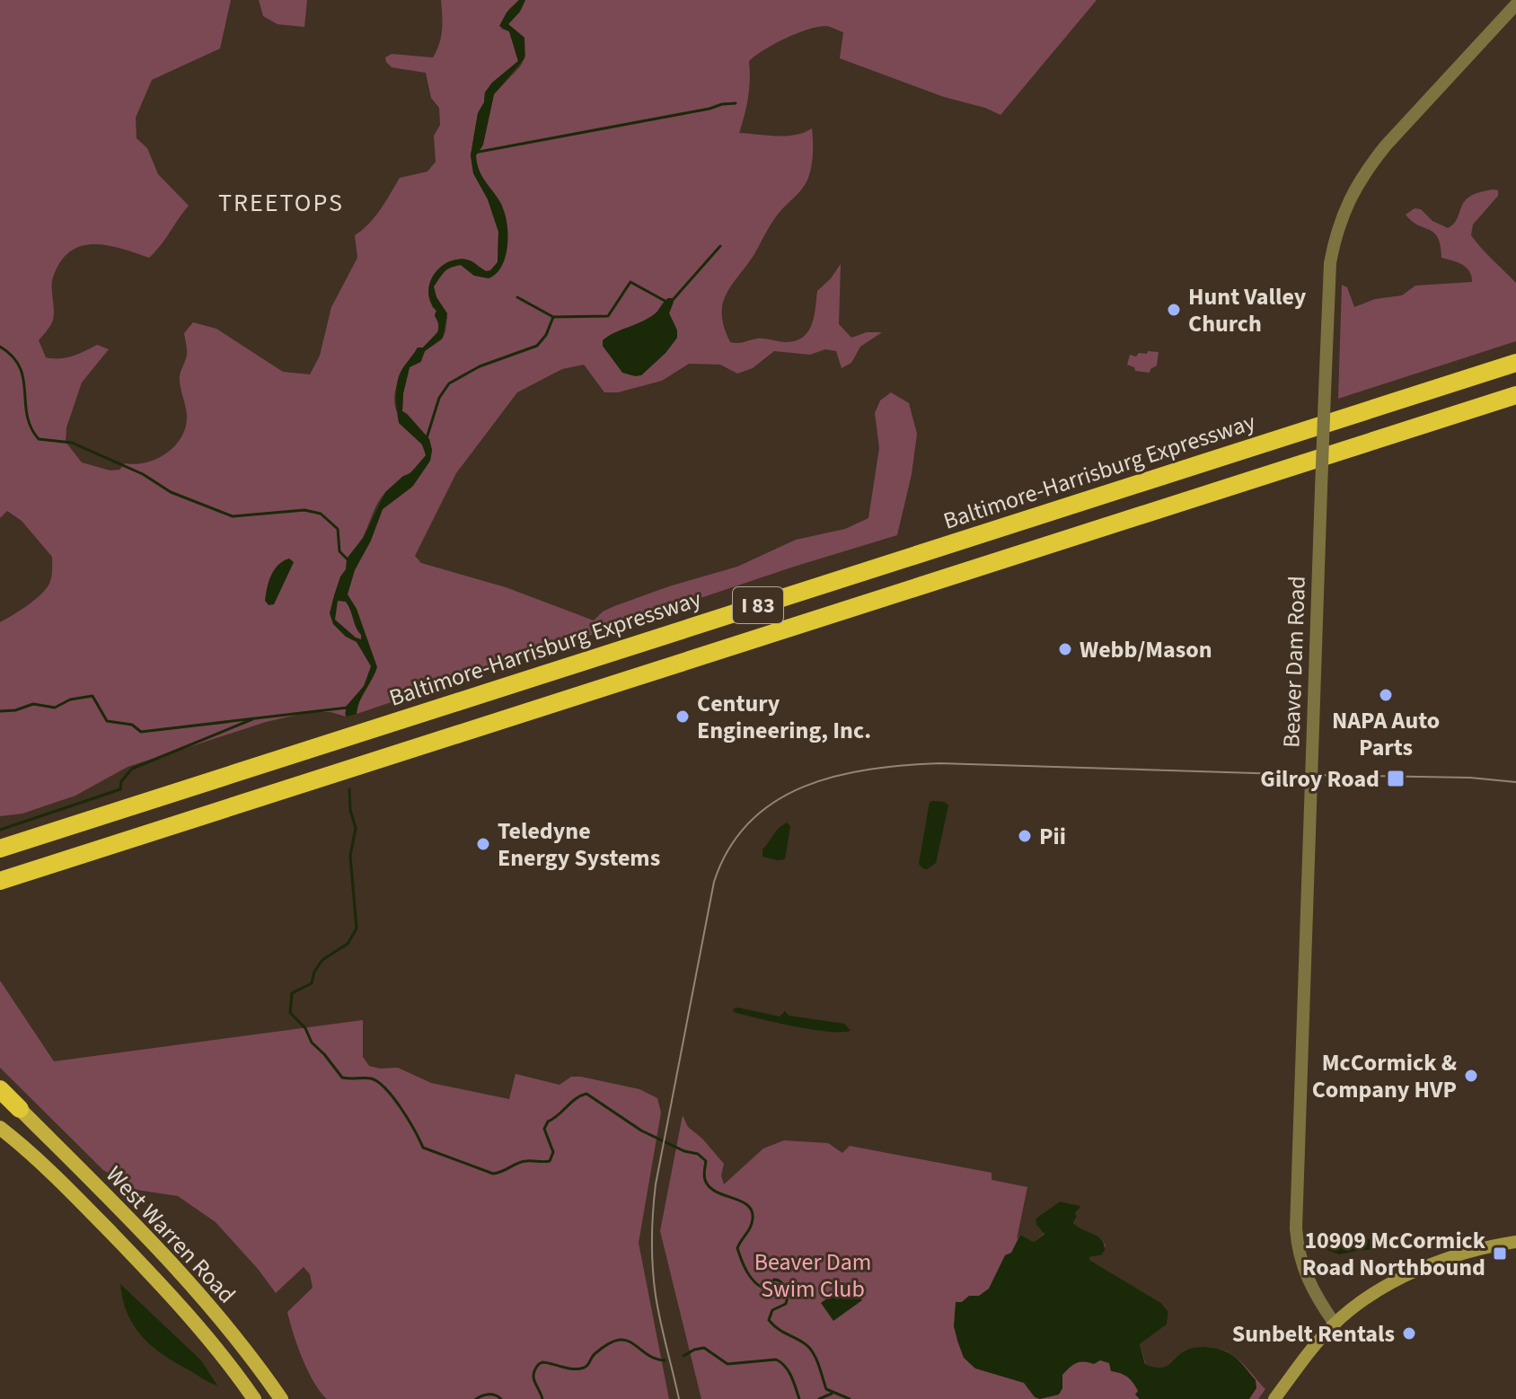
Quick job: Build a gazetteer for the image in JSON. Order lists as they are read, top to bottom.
{
  "streets": {
    "highway": ["Baltimore-Harrisburg Expressway", "I 83"],
    "main road": ["West Warren Road"],
    "street": ["Beaver Dam Road"]
  },
  "districts": ["TREETOPS"],
  "parks": ["Beaver Dam Swim Club"],
  "places": {
    "other": [
      "Hunt Valley Church",
      "Webb/Mason",
      "NAPA Auto Parts",
      "Century Engineering, Inc.",
      "Pii",
      "Teledyne Energy Systems",
      "McCormick & Company HVP",
      "Sunbelt Rentals"
    ],
    "transit": ["Gilroy Road", "10909 McCormick Road Northbound"]
  }
}
